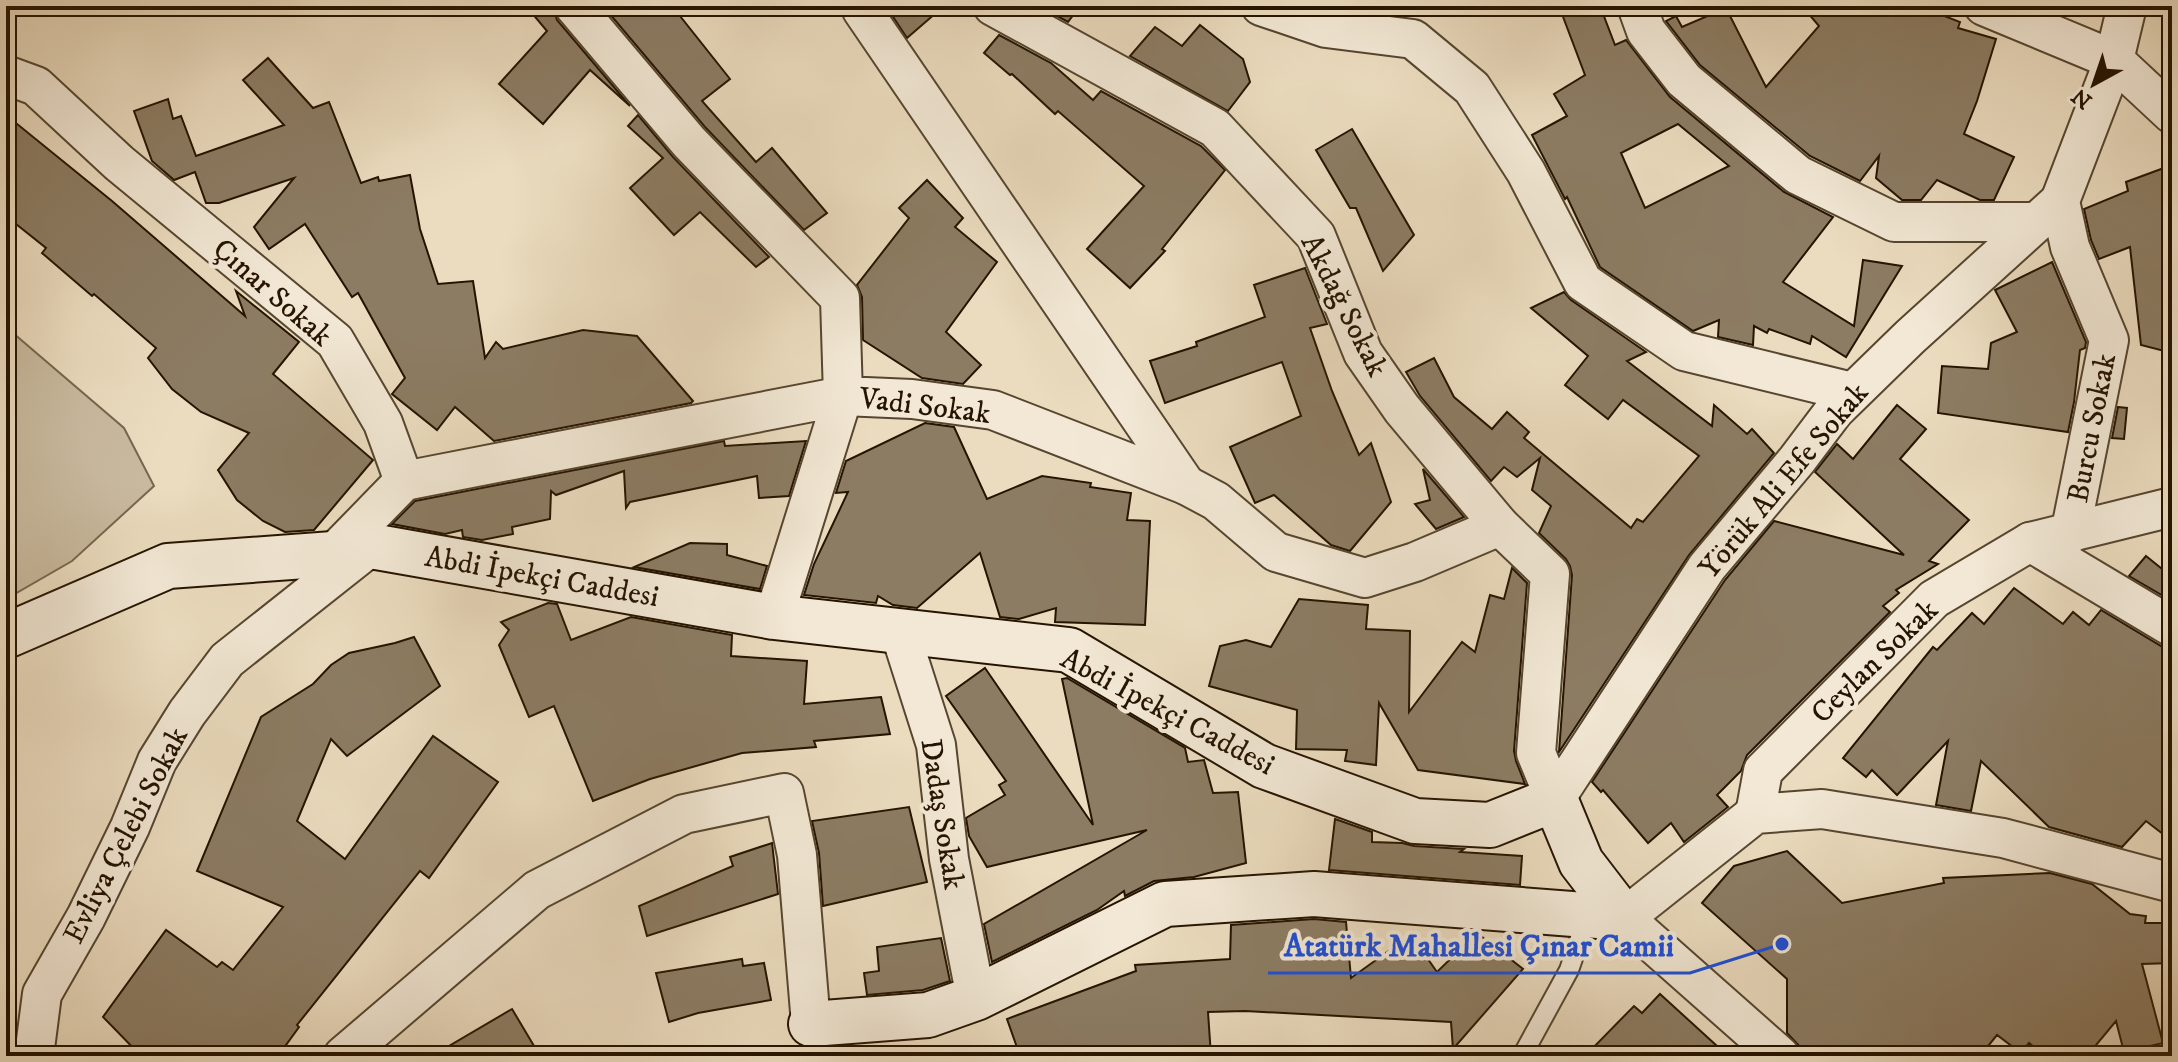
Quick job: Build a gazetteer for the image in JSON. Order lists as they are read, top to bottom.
{
  "streets": {
    "street": [
      "Çınar Sokak",
      "Akdağ Sokak",
      "Vadi Sokak",
      "Burcu Sokak",
      "Yörük Ali Efe Sokak",
      "Abdi İpekçi Caddesi",
      "Ceylan Sokak",
      "Dadaş Sokak",
      "Evliya Çelebi Sokak"
    ]
  },
  "crossings": [
    ["Çınar Sokak", "Evliya Çelebi Sokak"],
    ["Akdağ Sokak", "Vadi Sokak"],
    ["Akdağ Sokak", "Yörük Ali Efe Sokak"],
    ["Akdağ Sokak", "Abdi İpekçi Caddesi"],
    ["Burcu Sokak", "Yörük Ali Efe Sokak"],
    ["Burcu Sokak", "Ceylan Sokak"],
    ["Yörük Ali Efe Sokak", "Abdi İpekçi Caddesi"],
    ["Abdi İpekçi Caddesi", "Dadaş Sokak"],
    ["Abdi İpekçi Caddesi", "Evliya Çelebi Sokak"]
  ],
  "places": ["Atatürk Mahallesi Çınar Camii"],
  "north": "bottom left"
}
